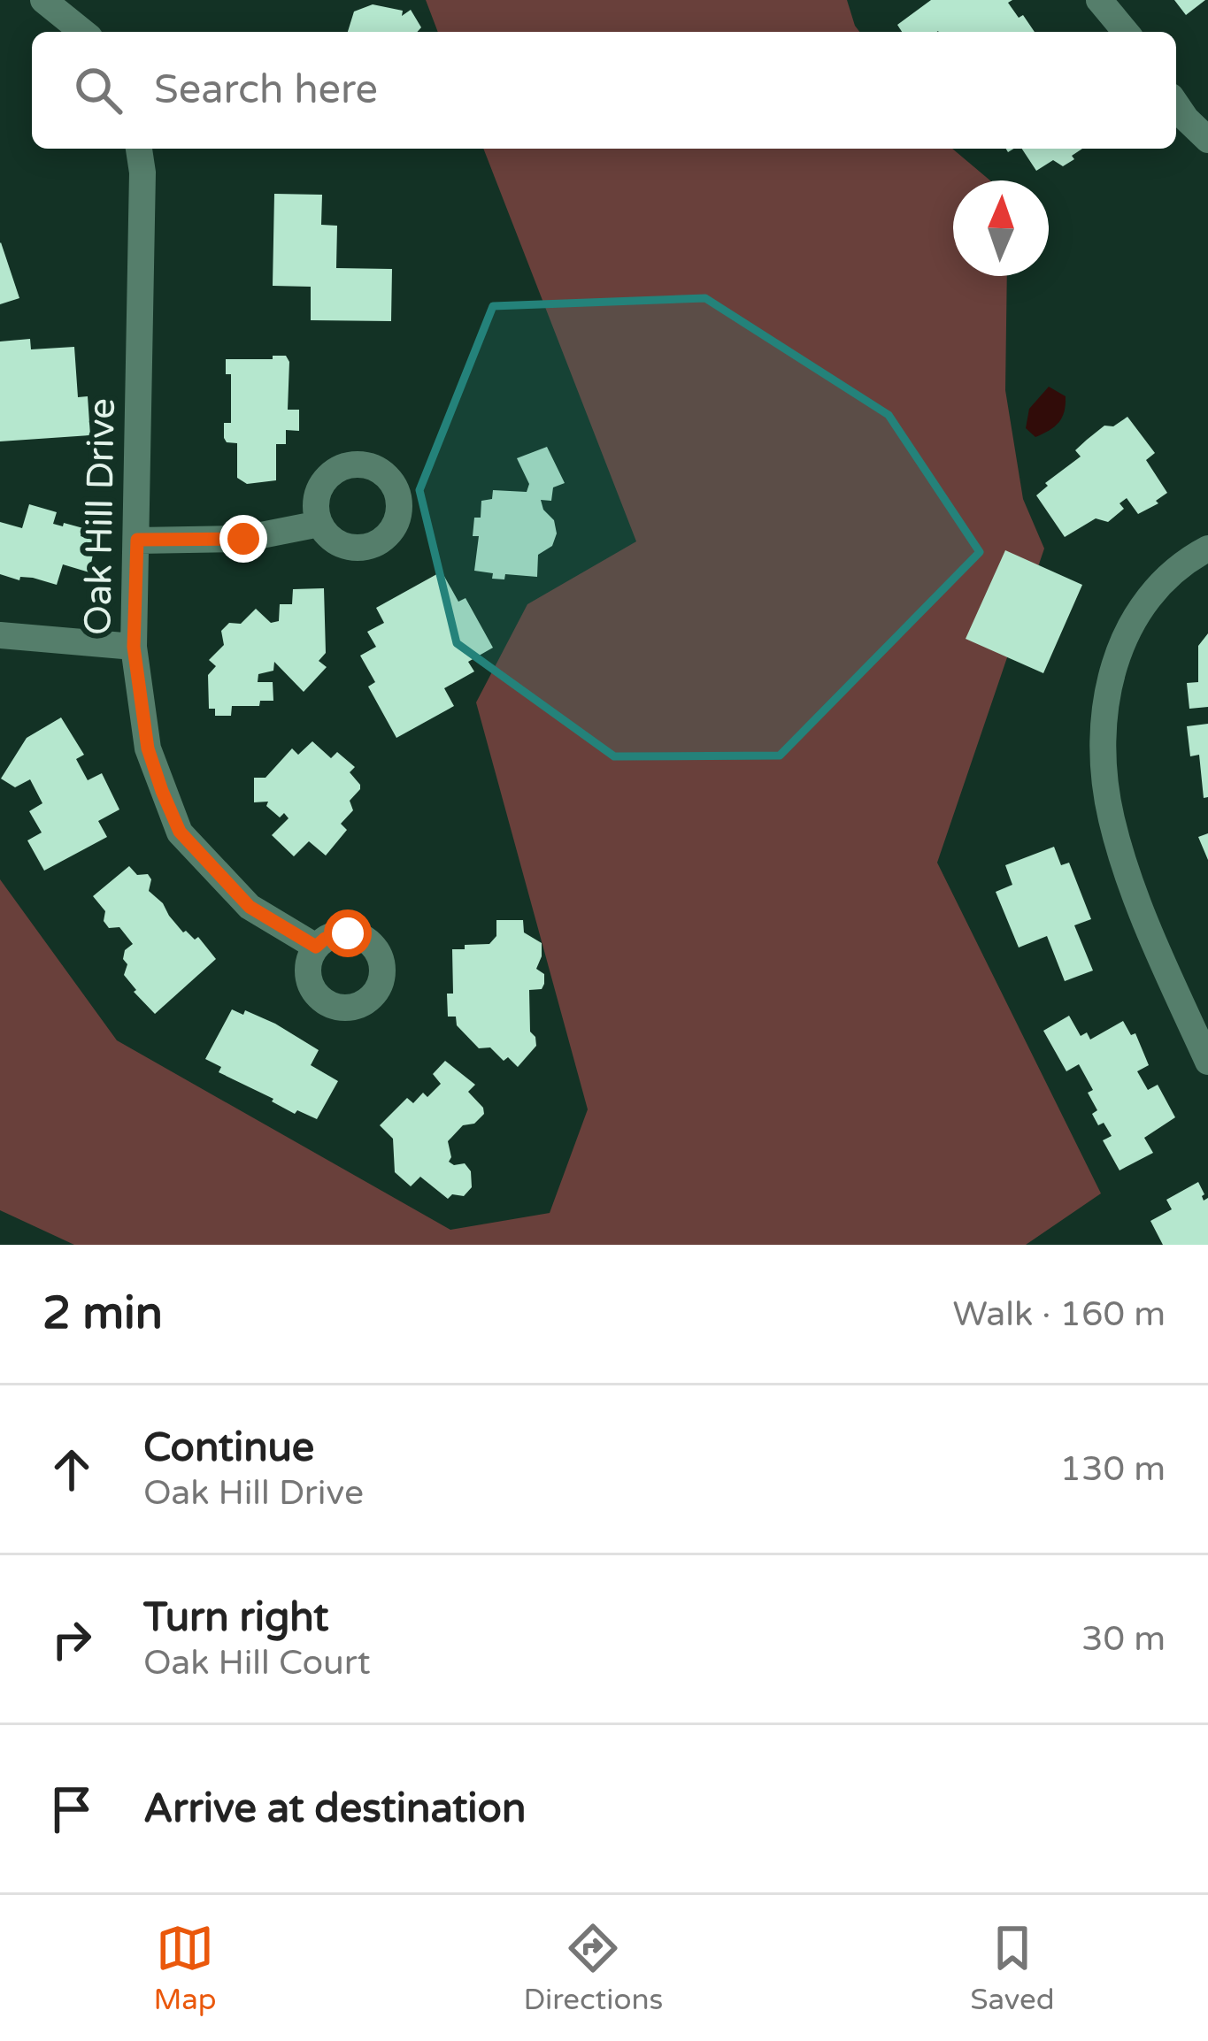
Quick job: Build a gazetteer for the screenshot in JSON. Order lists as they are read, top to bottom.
{
  "streets": {
    "street": ["Oak Hill Drive"]
  },
  "north": "top",
  "page": {
    "search": "Search here",
    "heading": ["2 min", "Walk · 160 m"],
    "list": [
      ["Continue", "Oak Hill Drive", "130 m"],
      ["Turn right", "Oak Hill Court", "30 m"],
      "Arrive at destination"
    ],
    "nav": ["Map", "Directions", "Saved"]
  }
}
